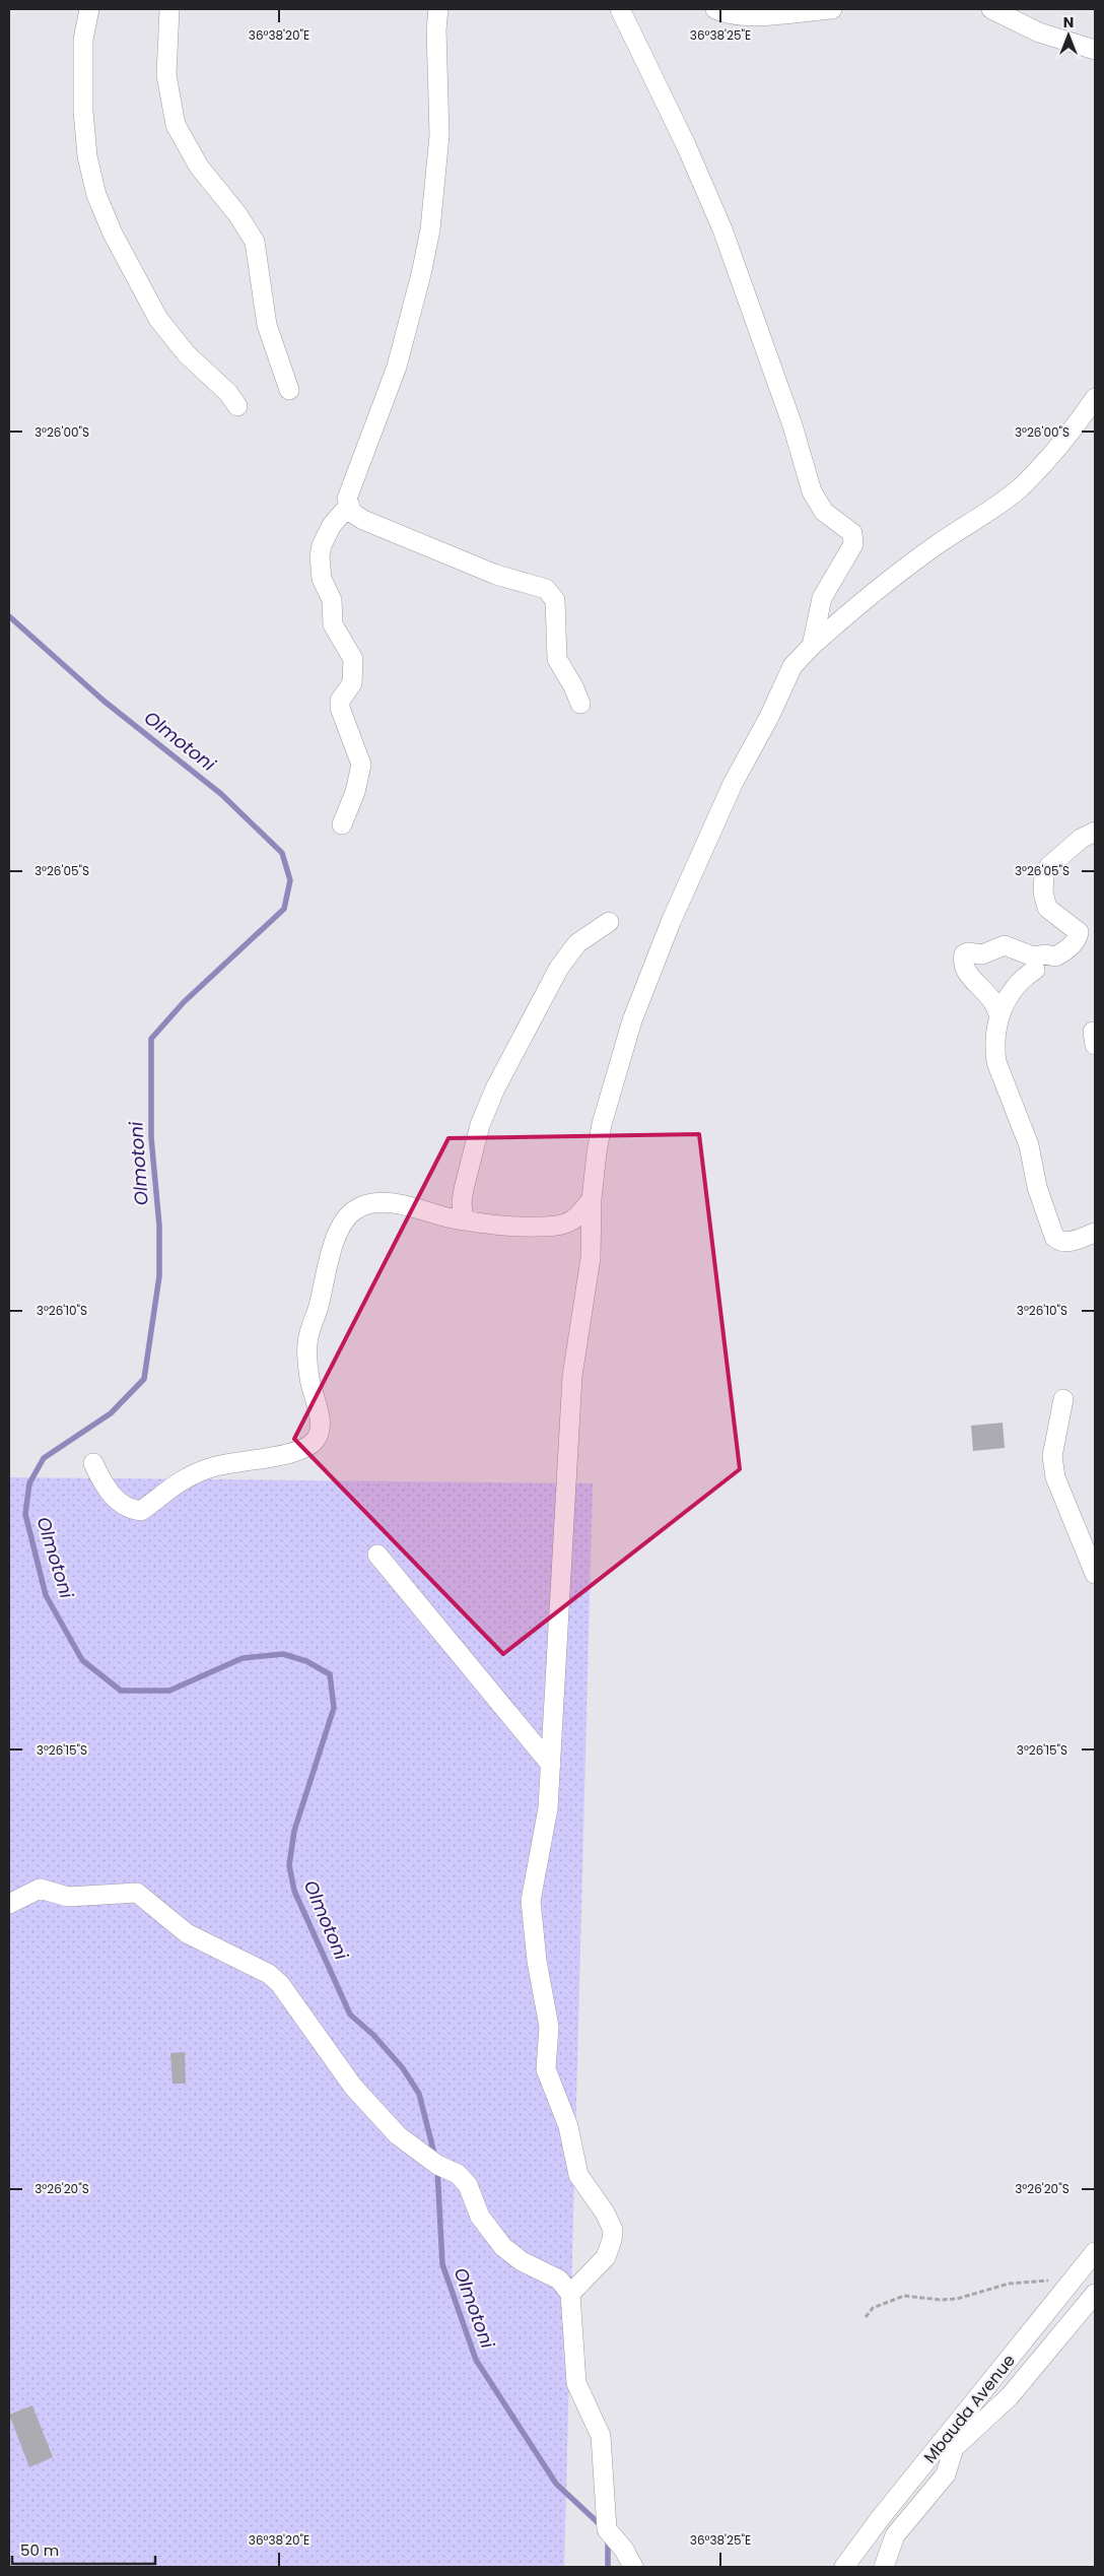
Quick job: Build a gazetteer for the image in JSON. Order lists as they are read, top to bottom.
{
  "streets": {
    "street": ["Mbauda Avenue"]
  },
  "water": ["Olmotoni"],
  "scale_bar": "50 m",
  "north": "top",
  "coordinates": [
    "36°38'20\"E",
    "36°38'25\"E",
    "3°26'00\"S",
    "3°26'05\"S",
    "3°26'10\"S",
    "3°26'15\"S",
    "3°26'20\"S"
  ]
}
